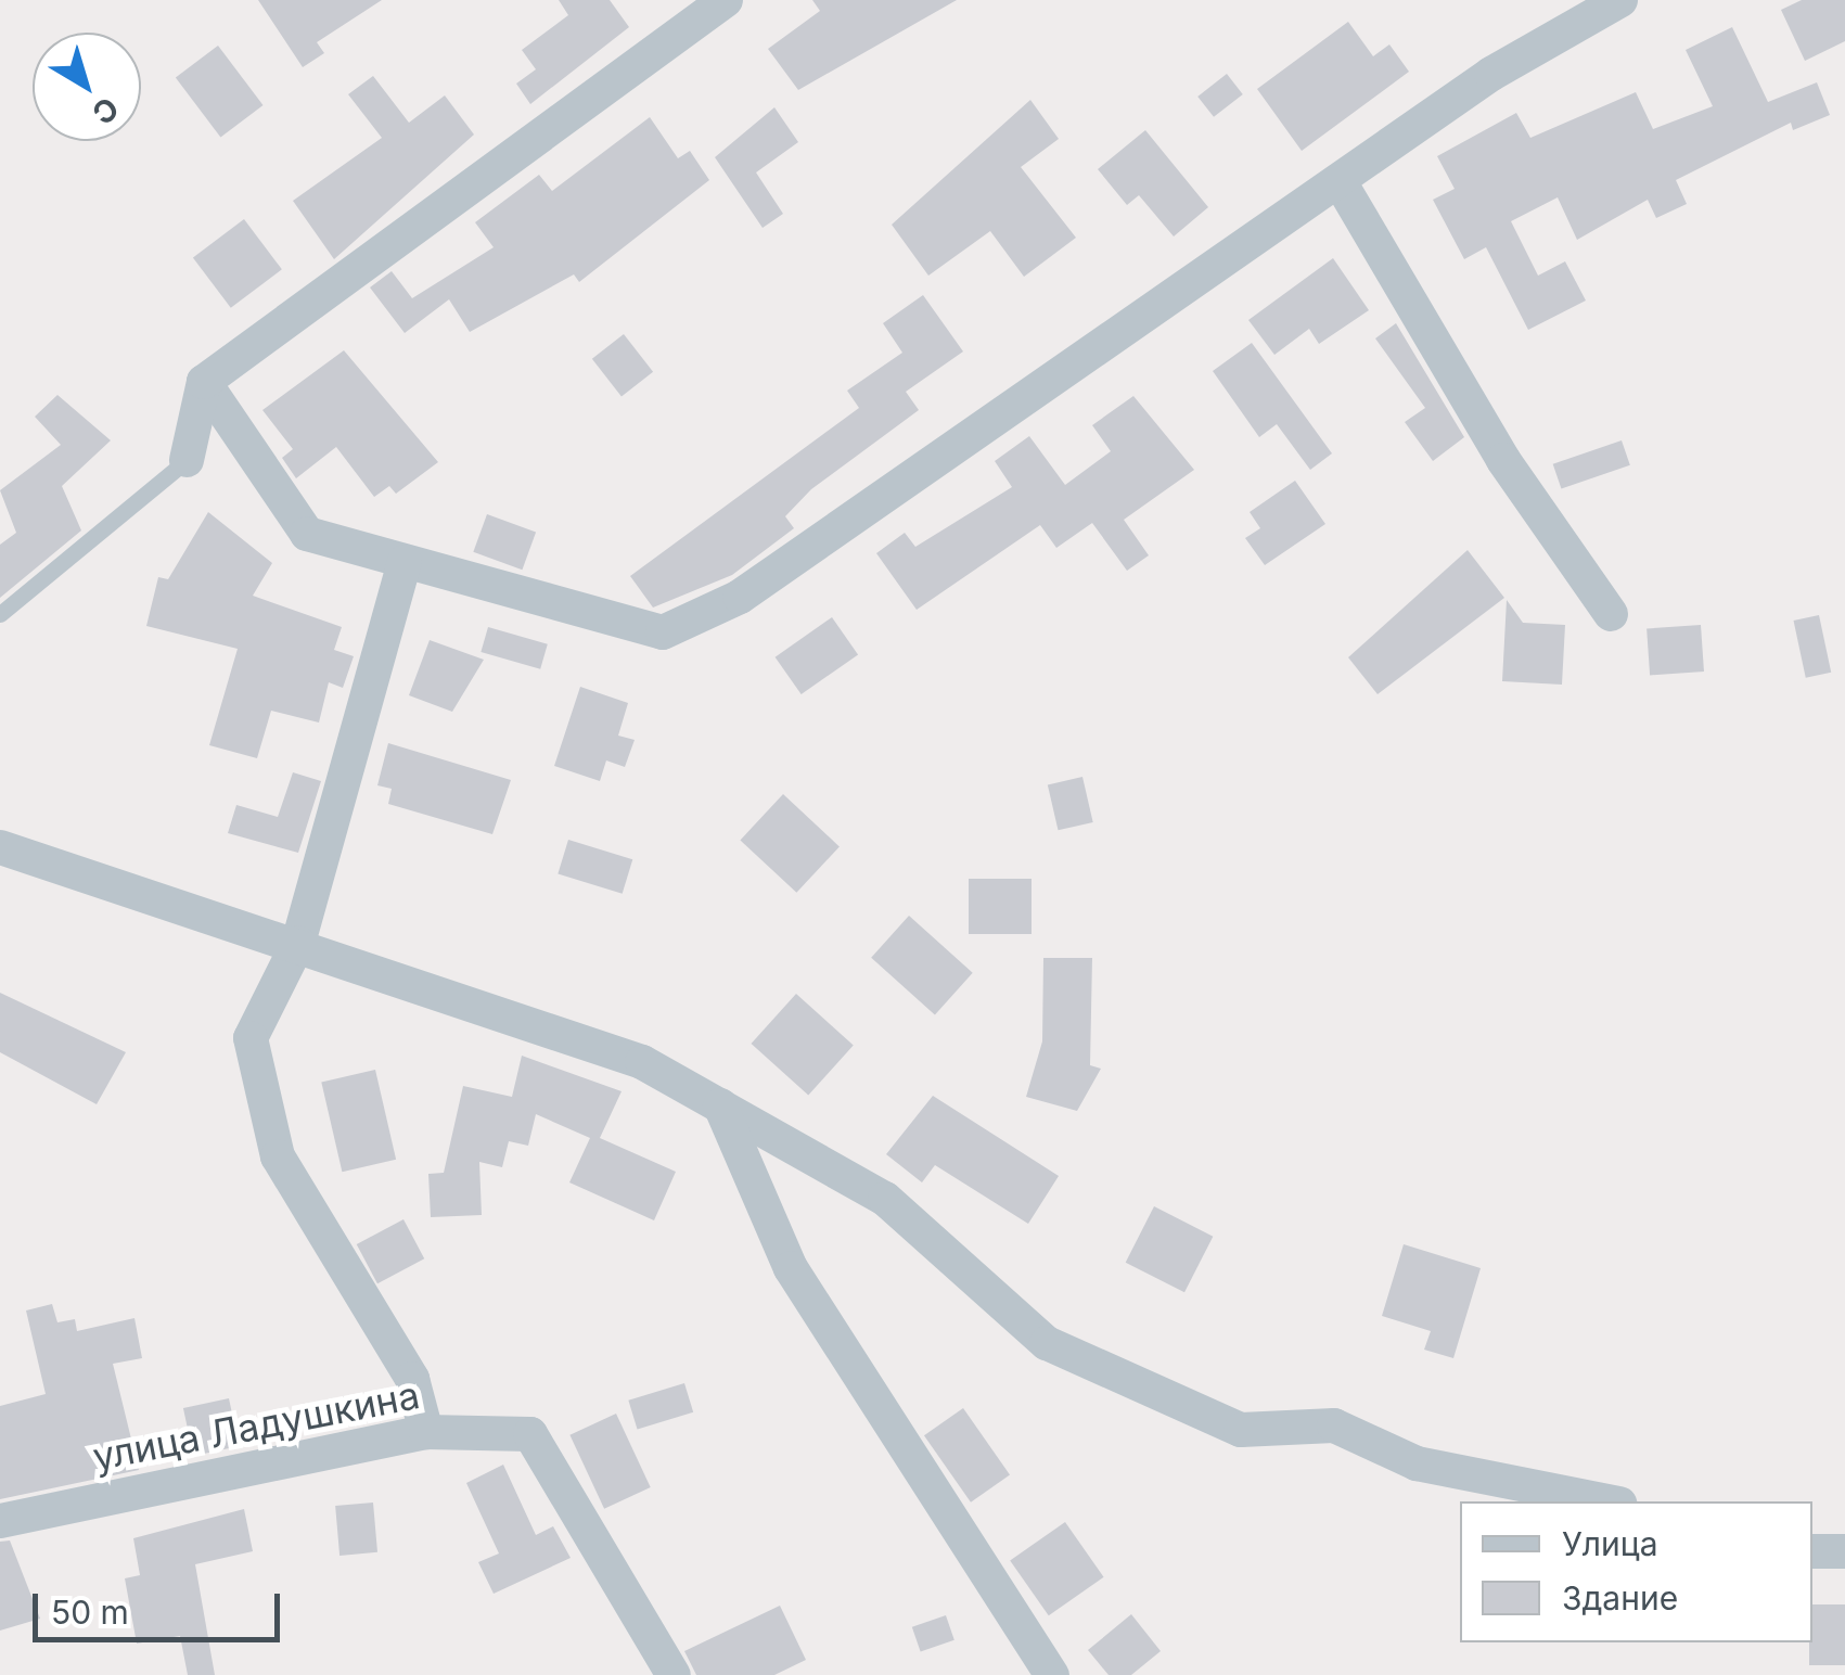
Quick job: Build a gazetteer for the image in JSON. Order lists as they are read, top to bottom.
{
  "streets": {
    "street": ["улица Ладушкина"]
  },
  "legend": ["Улица", "Здание"],
  "scale_bar": "50 m",
  "north": "bottom right"
}
